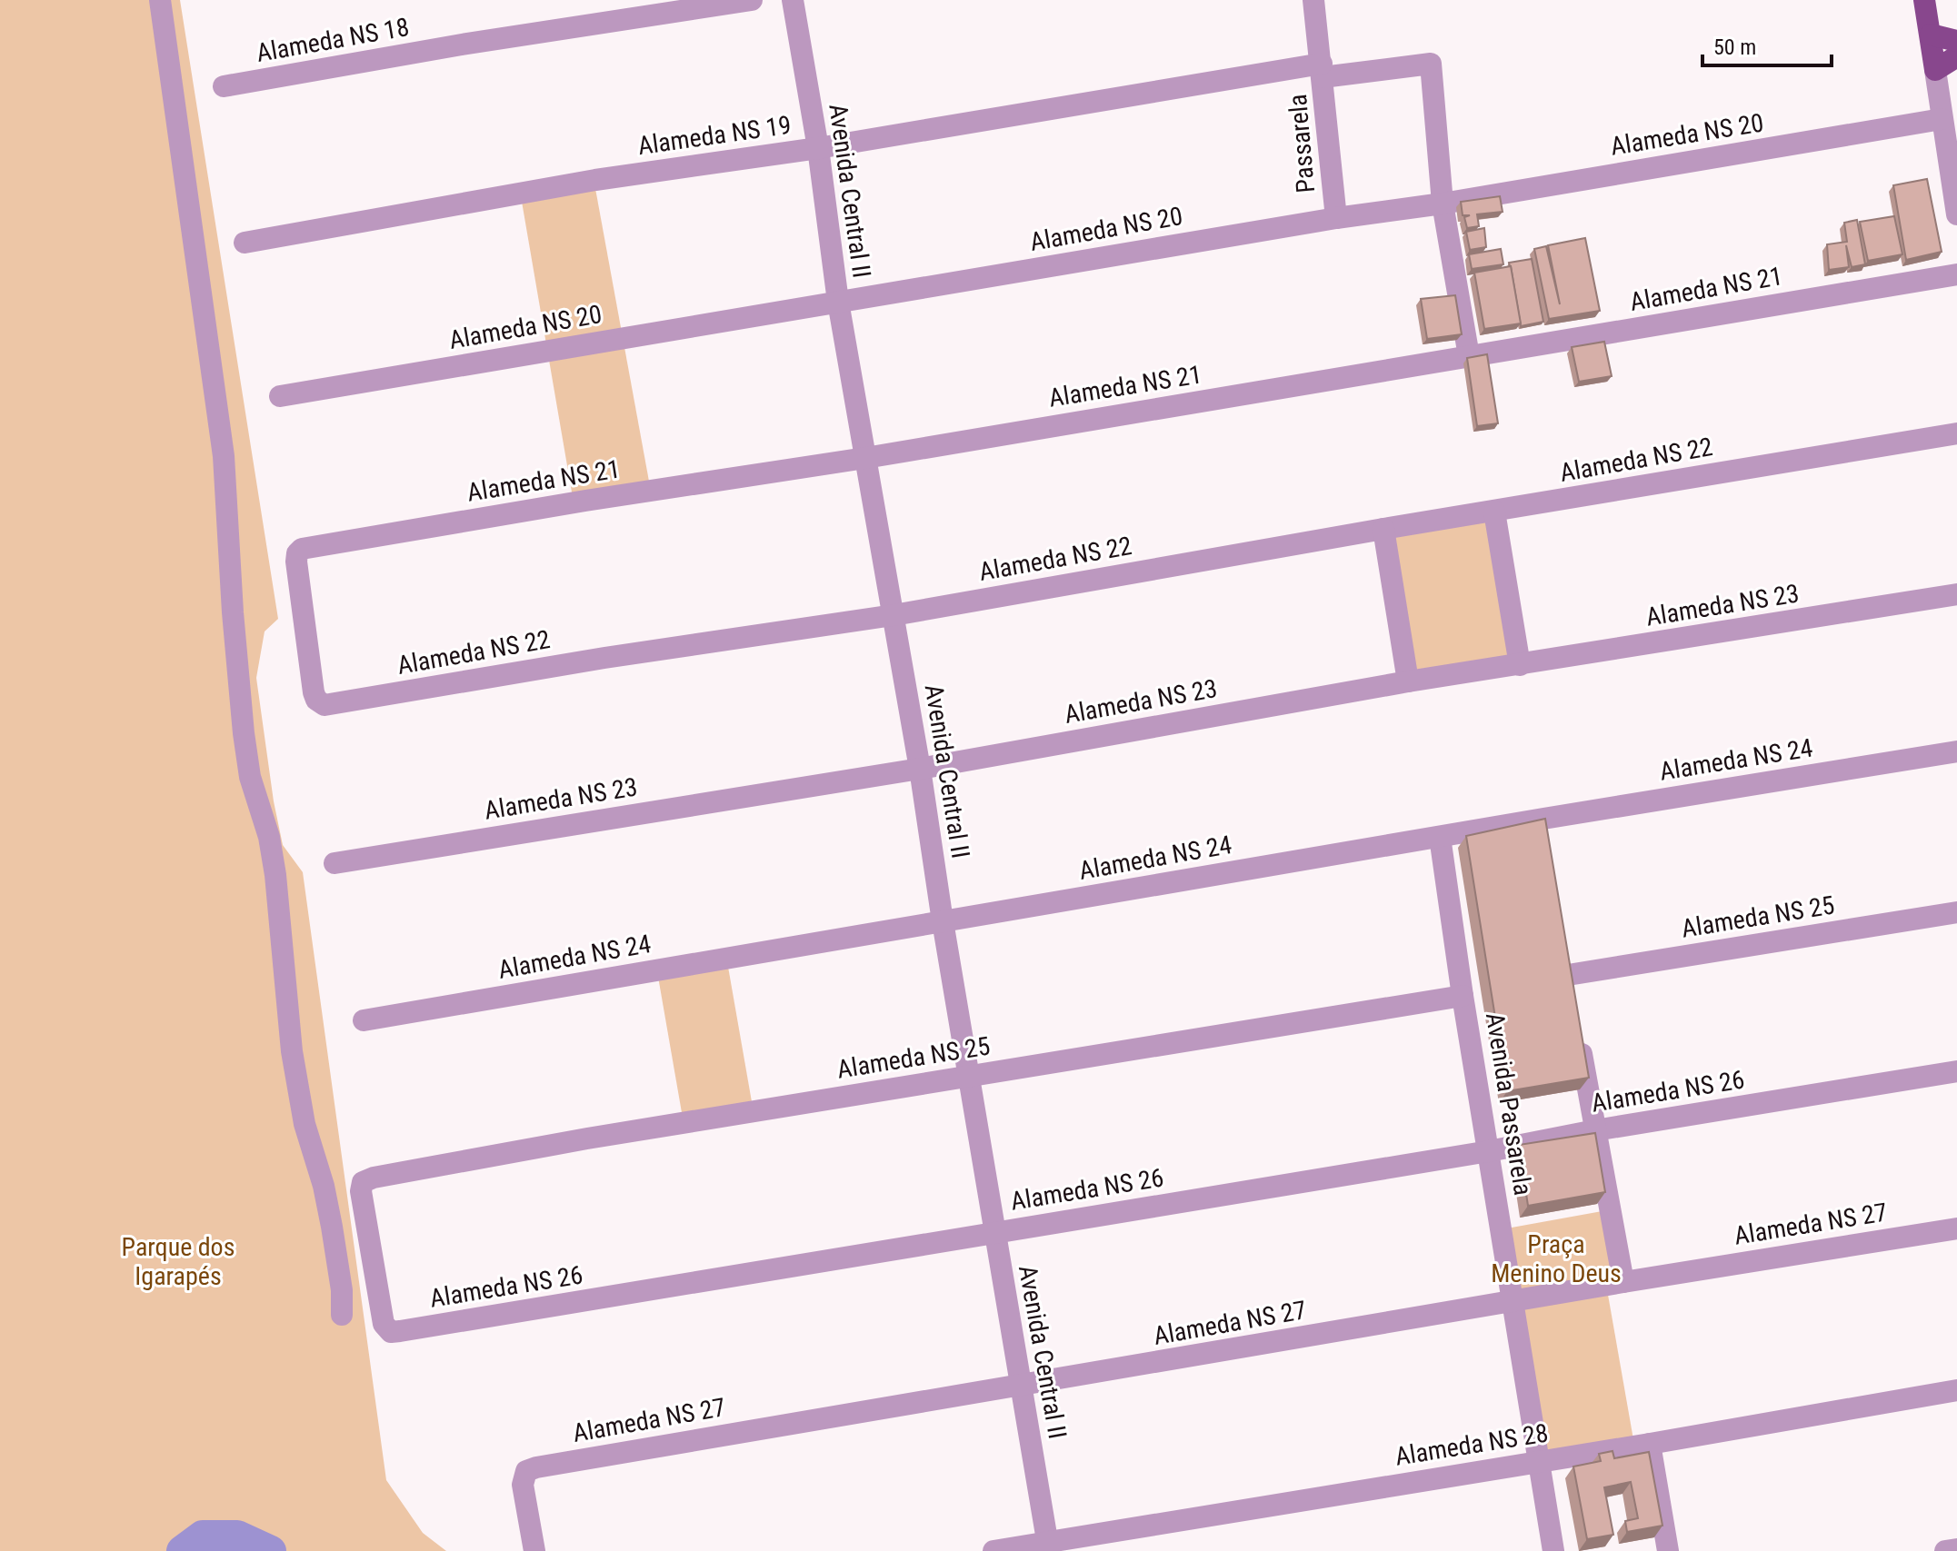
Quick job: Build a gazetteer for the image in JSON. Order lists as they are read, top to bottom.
{
  "streets": {
    "street": [
      "Alameda NS 18",
      "Alameda NS 20",
      "Alameda NS 19",
      "Passarela",
      "Avenida Central II",
      "Alameda NS 21",
      "Alameda NS 22",
      "Alameda NS 23",
      "Alameda NS 24",
      "Alameda NS 25",
      "Alameda NS 26",
      "Avenida Passarela",
      "Alameda NS 27",
      "Alameda NS 28"
    ]
  },
  "crossings": [
    ["Alameda NS 20", "Alameda NS 19"],
    ["Alameda NS 20", "Passarela"],
    ["Alameda NS 20", "Avenida Central II"],
    ["Alameda NS 19", "Passarela"],
    ["Alameda NS 19", "Avenida Central II"],
    ["Avenida Central II", "Alameda NS 21"],
    ["Avenida Central II", "Alameda NS 22"],
    ["Avenida Central II", "Alameda NS 23"],
    ["Avenida Central II", "Alameda NS 24"],
    ["Avenida Central II", "Alameda NS 25"],
    ["Avenida Central II", "Alameda NS 26"],
    ["Avenida Central II", "Alameda NS 27"],
    ["Avenida Central II", "Alameda NS 28"],
    ["Alameda NS 21", "Alameda NS 22"],
    ["Alameda NS 24", "Avenida Passarela"],
    ["Alameda NS 25", "Alameda NS 26"],
    ["Alameda NS 25", "Avenida Passarela"],
    ["Alameda NS 26", "Avenida Passarela"],
    ["Avenida Passarela", "Alameda NS 27"],
    ["Avenida Passarela", "Alameda NS 28"]
  ],
  "parks": ["Praça Menino Deus", "Parque dos Igarapés"],
  "scale_bar": "50 m"
}
